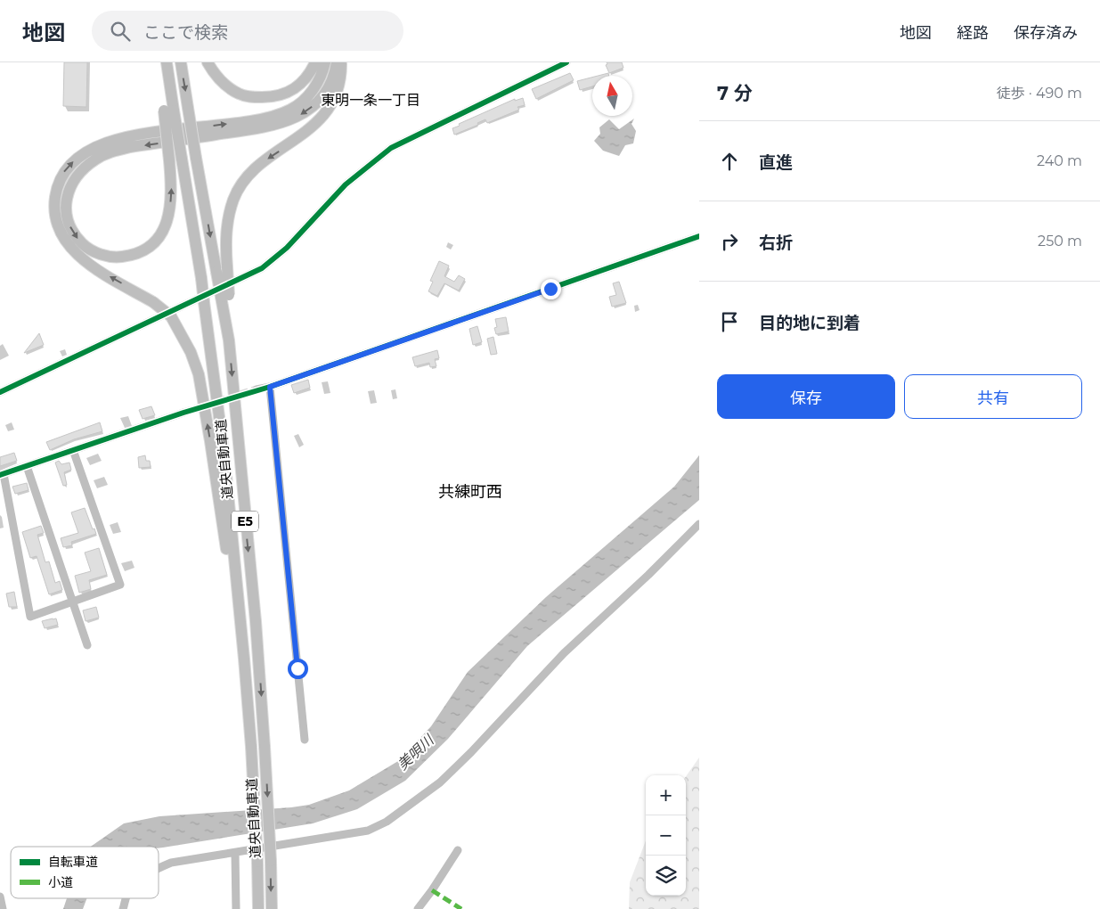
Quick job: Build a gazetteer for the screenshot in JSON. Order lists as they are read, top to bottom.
{
  "streets": {
    "highway": ["道央自動車道", "E5"]
  },
  "districts": ["東明一条一丁目", "共練町西"],
  "water": ["美唄川"],
  "legend": ["自転車道", "小道"],
  "north": "top",
  "page": {
    "header": "地図",
    "search": "ここで検索",
    "nav": ["地図", "経路", "保存済み"],
    "heading": ["7 分", "徒歩 · 490 m"],
    "list": [
      ["直進", "240 m"],
      ["右折", "250 m"],
      "目的地に到着"
    ],
    "buttons": ["保存", "共有"],
    "map_buttons": ["+", "−"]
  }
}
